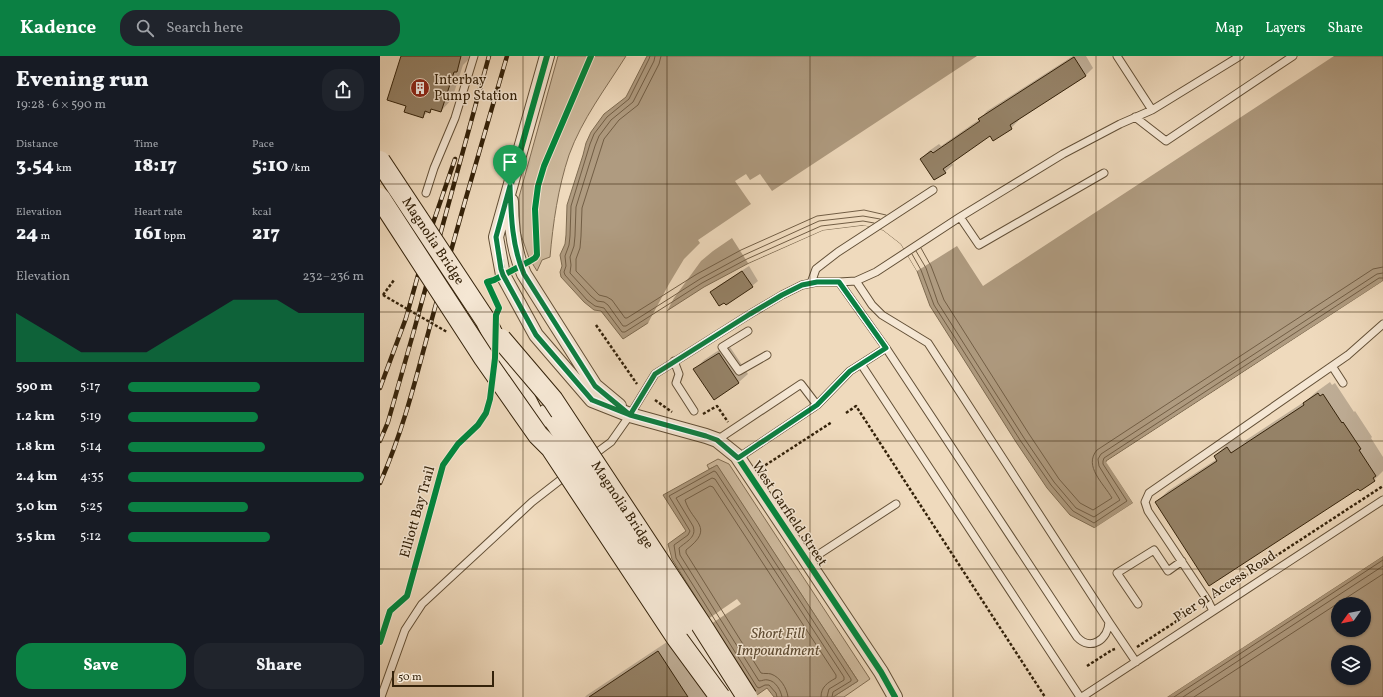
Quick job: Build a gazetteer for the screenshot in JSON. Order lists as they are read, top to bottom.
{
  "streets": {
    "main road": ["Magnolia Bridge"],
    "street": ["West Garfield Street"],
    "lane": ["Pier 91 Access Road"],
    "cycle path": ["Elliott Bay Trail"]
  },
  "water": ["Short Fill Impoundment"],
  "places": {
    "building": ["Interbay Pump Station"]
  },
  "scale_bar": "50 m",
  "north": "bottom left",
  "page": {
    "header": "Kadence",
    "search": "Search here",
    "nav": ["Map", "Layers", "Share"],
    "heading": ["Evening run", "19:28 · 6 × 590 m"],
    "stats": [
      ["Distance", "3.54 km"],
      ["Time", "18:17"],
      ["Pace", "5:10 /km"],
      ["Elevation", "24 m"],
      ["Heart rate", "161 bpm"],
      ["kcal", "217"]
    ],
    "chart": ["Elevation", "232–236 m"],
    "list": [
      {
        "name": "590 m",
        "note": "5:17"
      },
      {
        "name": "1.2 km",
        "note": "5:19"
      },
      {
        "name": "1.8 km",
        "note": "5:14"
      },
      {
        "name": "2.4 km",
        "note": "4:35"
      },
      {
        "name": "3.0 km",
        "note": "5:25"
      },
      {
        "name": "3.5 km",
        "note": "5:12"
      }
    ],
    "buttons": ["Save", "Share"],
    "scale": "50 m"
  }
}
